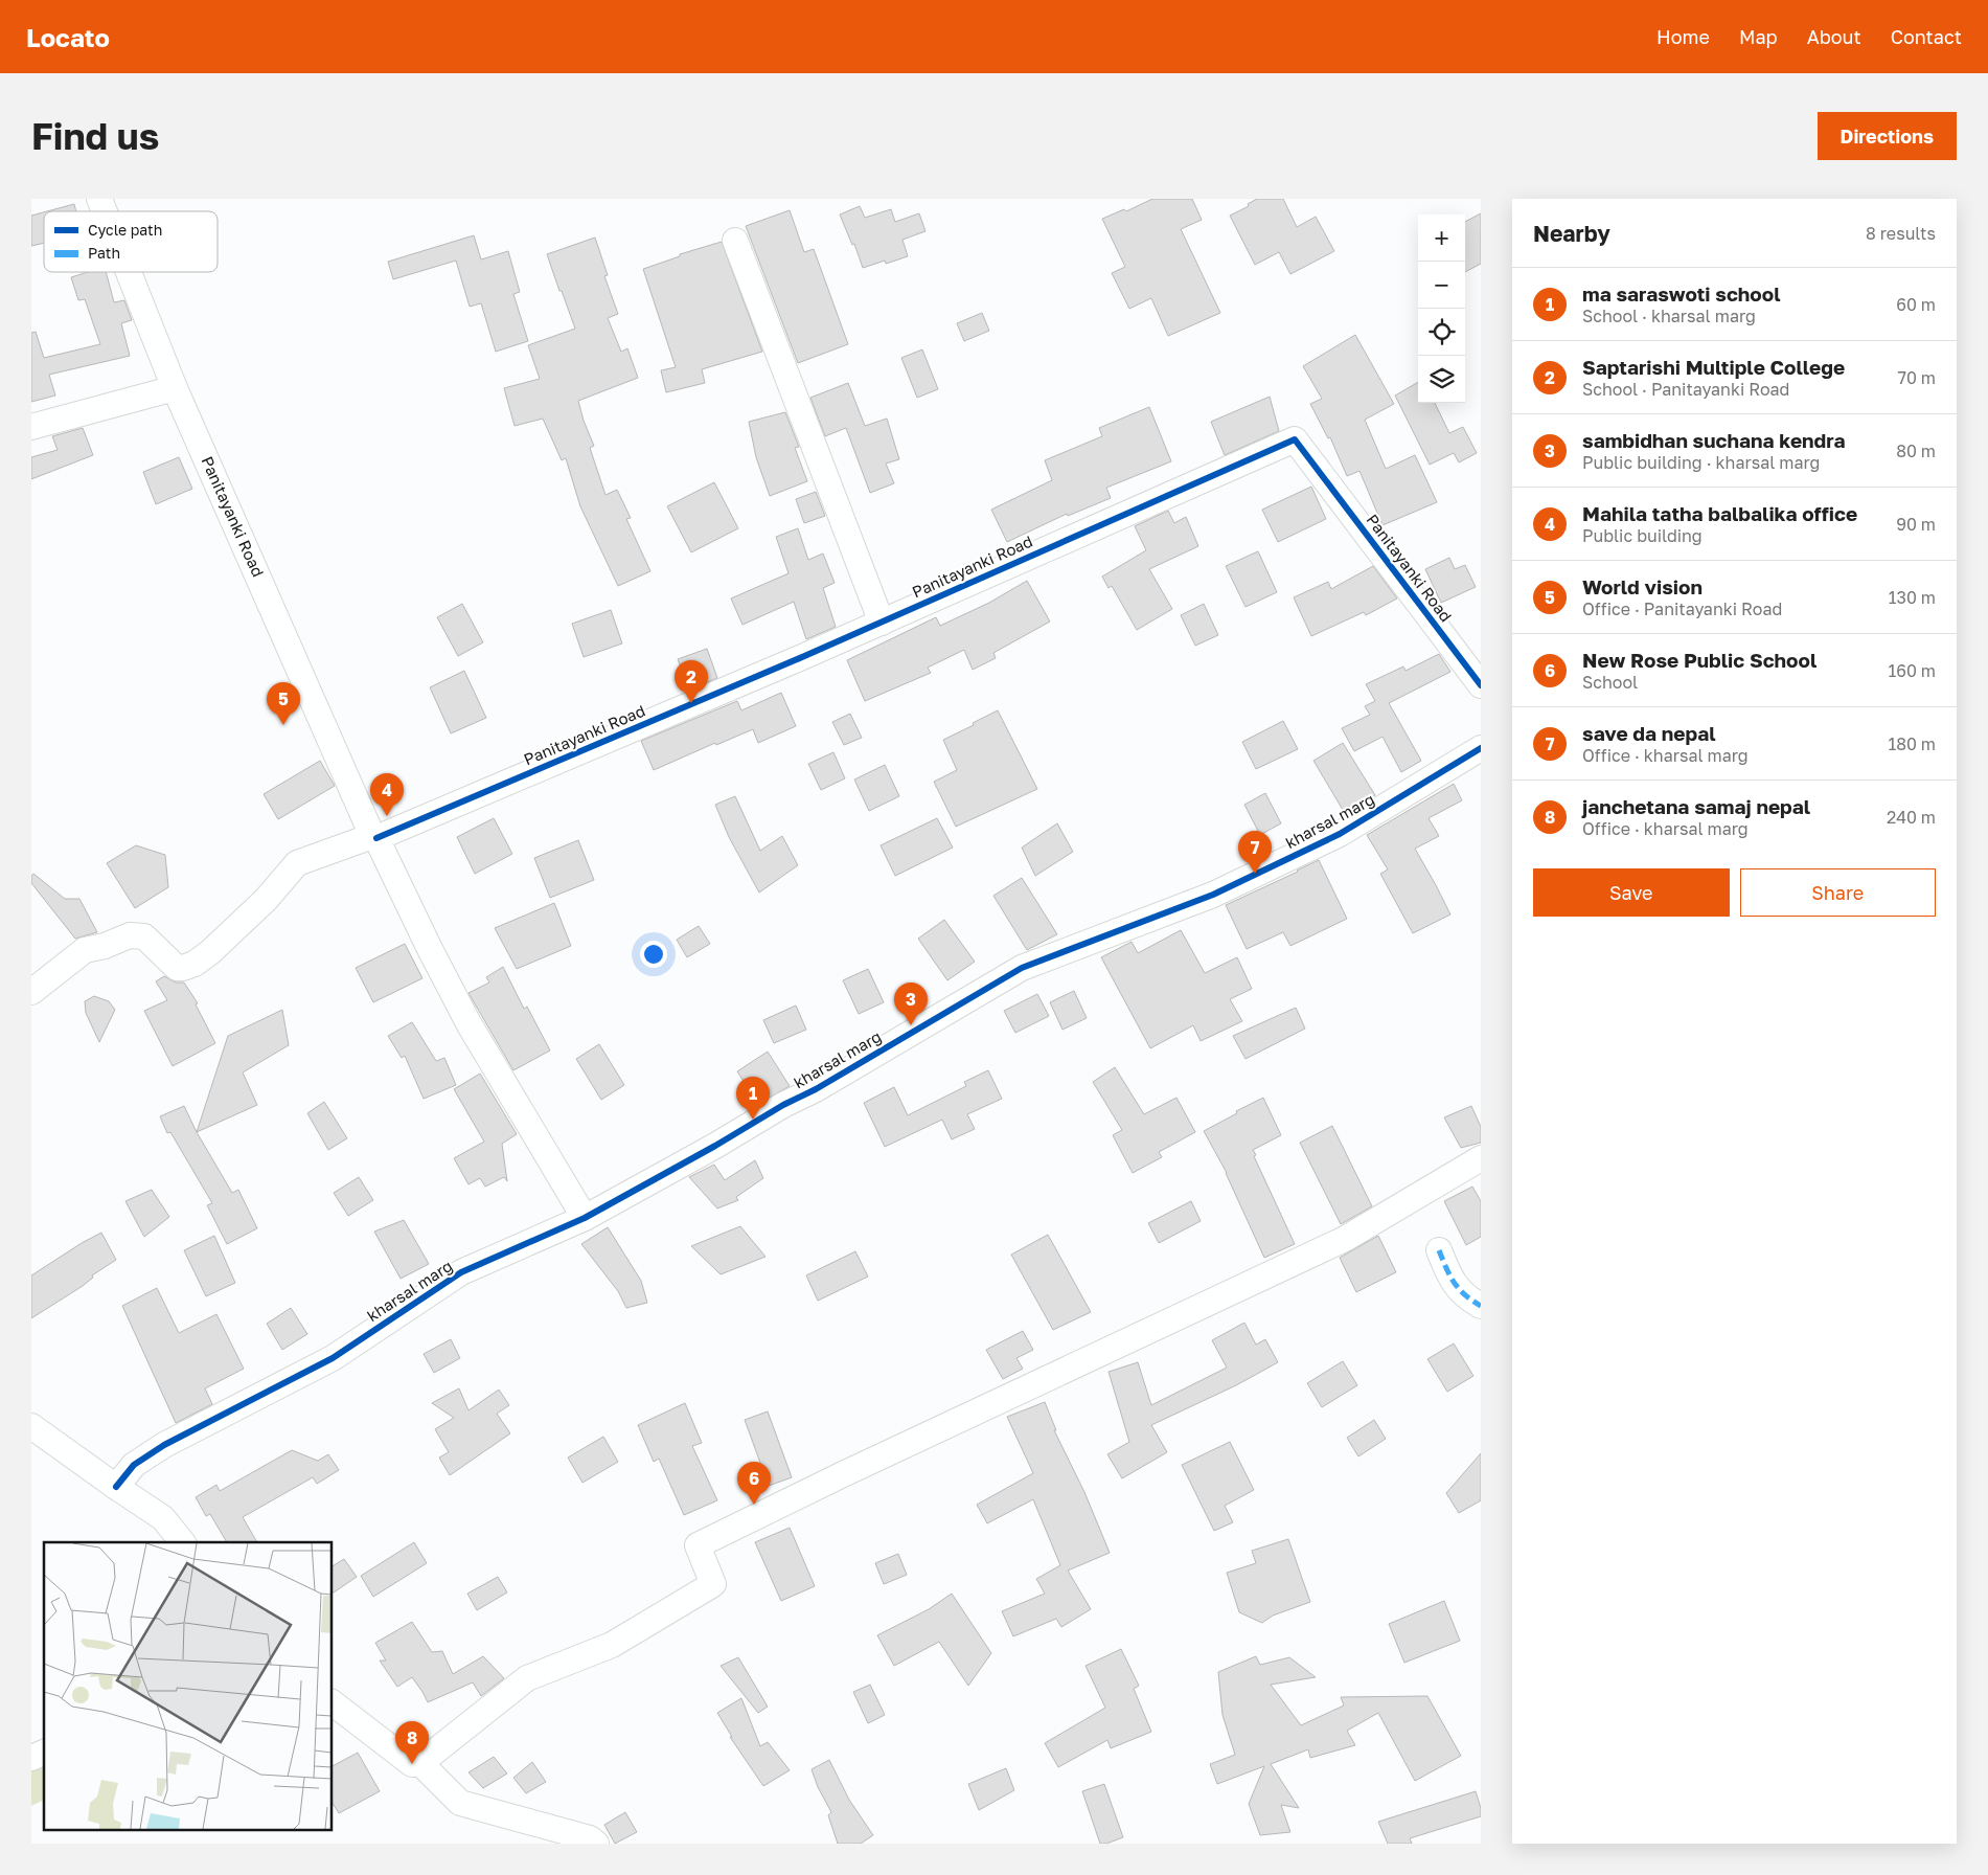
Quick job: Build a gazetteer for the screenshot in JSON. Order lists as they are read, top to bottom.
{
  "streets": {
    "street": ["Panitayanki Road", "kharsal marg"]
  },
  "legend": ["Cycle path", "Path"],
  "page": {
    "header": "Locato",
    "nav": [
      "Home",
      "Map",
      "About",
      "Contact"
    ],
    "buttons": [
      "Directions",
      ["Save", "Share"]
    ],
    "title": "Find us",
    "heading": ["Nearby", "8 results"],
    "map_buttons": ["+", "−"],
    "list": [
      {
        "mark": "1",
        "name": "ma saraswoti school",
        "note": "School · kharsal marg",
        "value": "60 m"
      },
      {
        "mark": "2",
        "name": "Saptarishi Multiple College",
        "note": "School · Panitayanki Road",
        "value": "70 m"
      },
      {
        "mark": "3",
        "name": "sambidhan suchana kendra",
        "note": "Public building · kharsal marg",
        "value": "80 m"
      },
      {
        "mark": "4",
        "name": "Mahila tatha balbalika office",
        "note": "Public building",
        "value": "90 m"
      },
      {
        "mark": "5",
        "name": "World vision",
        "note": "Office · Panitayanki Road",
        "value": "130 m"
      },
      {
        "mark": "6",
        "name": "New Rose Public School",
        "note": "School",
        "value": "160 m"
      },
      {
        "mark": "7",
        "name": "save da nepal",
        "note": "Office · kharsal marg",
        "value": "180 m"
      },
      {
        "mark": "8",
        "name": "janchetana samaj nepal",
        "note": "Office · kharsal marg",
        "value": "240 m"
      }
    ],
    "pins": [
      "2",
      "5",
      "4",
      "7",
      "3",
      "1",
      "6",
      "8"
    ]
  }
}
